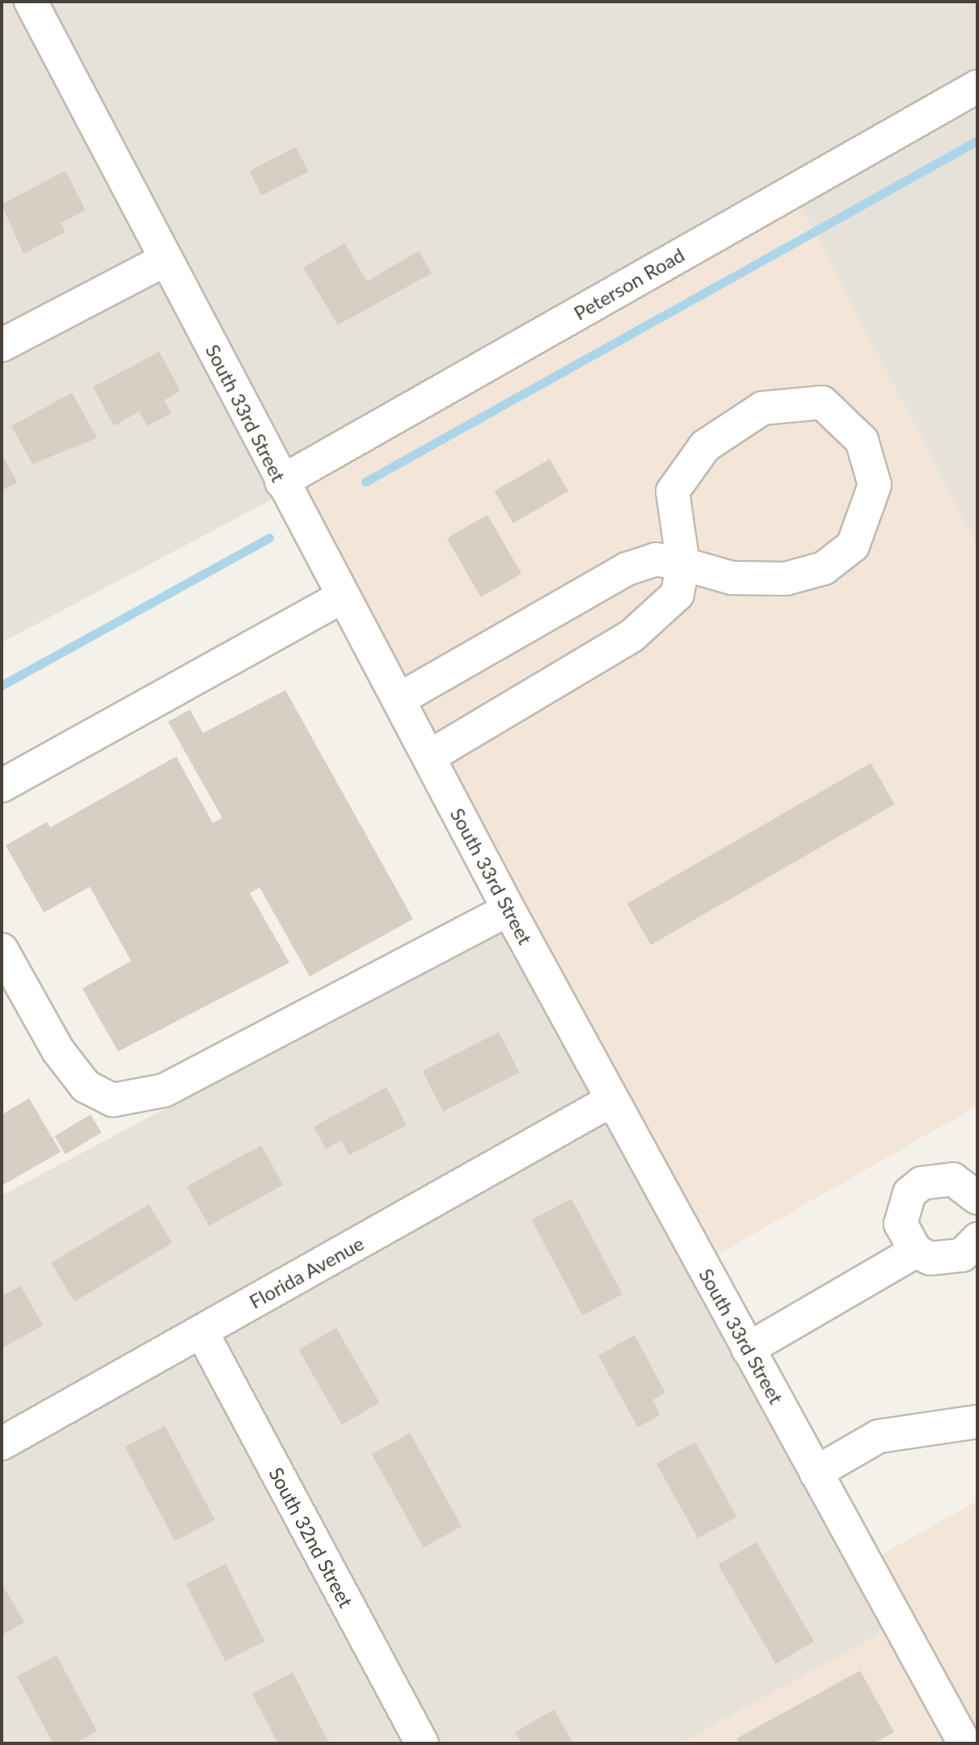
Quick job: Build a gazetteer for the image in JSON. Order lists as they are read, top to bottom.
{
  "streets": {
    "street": [
      "Peterson Road",
      "South 33rd Street",
      "Florida Avenue",
      "South 32nd Street"
    ]
  },
  "crossings": [
    ["Peterson Road", "South 33rd Street"],
    ["South 33rd Street", "Florida Avenue"],
    ["Florida Avenue", "South 32nd Street"]
  ]
}
